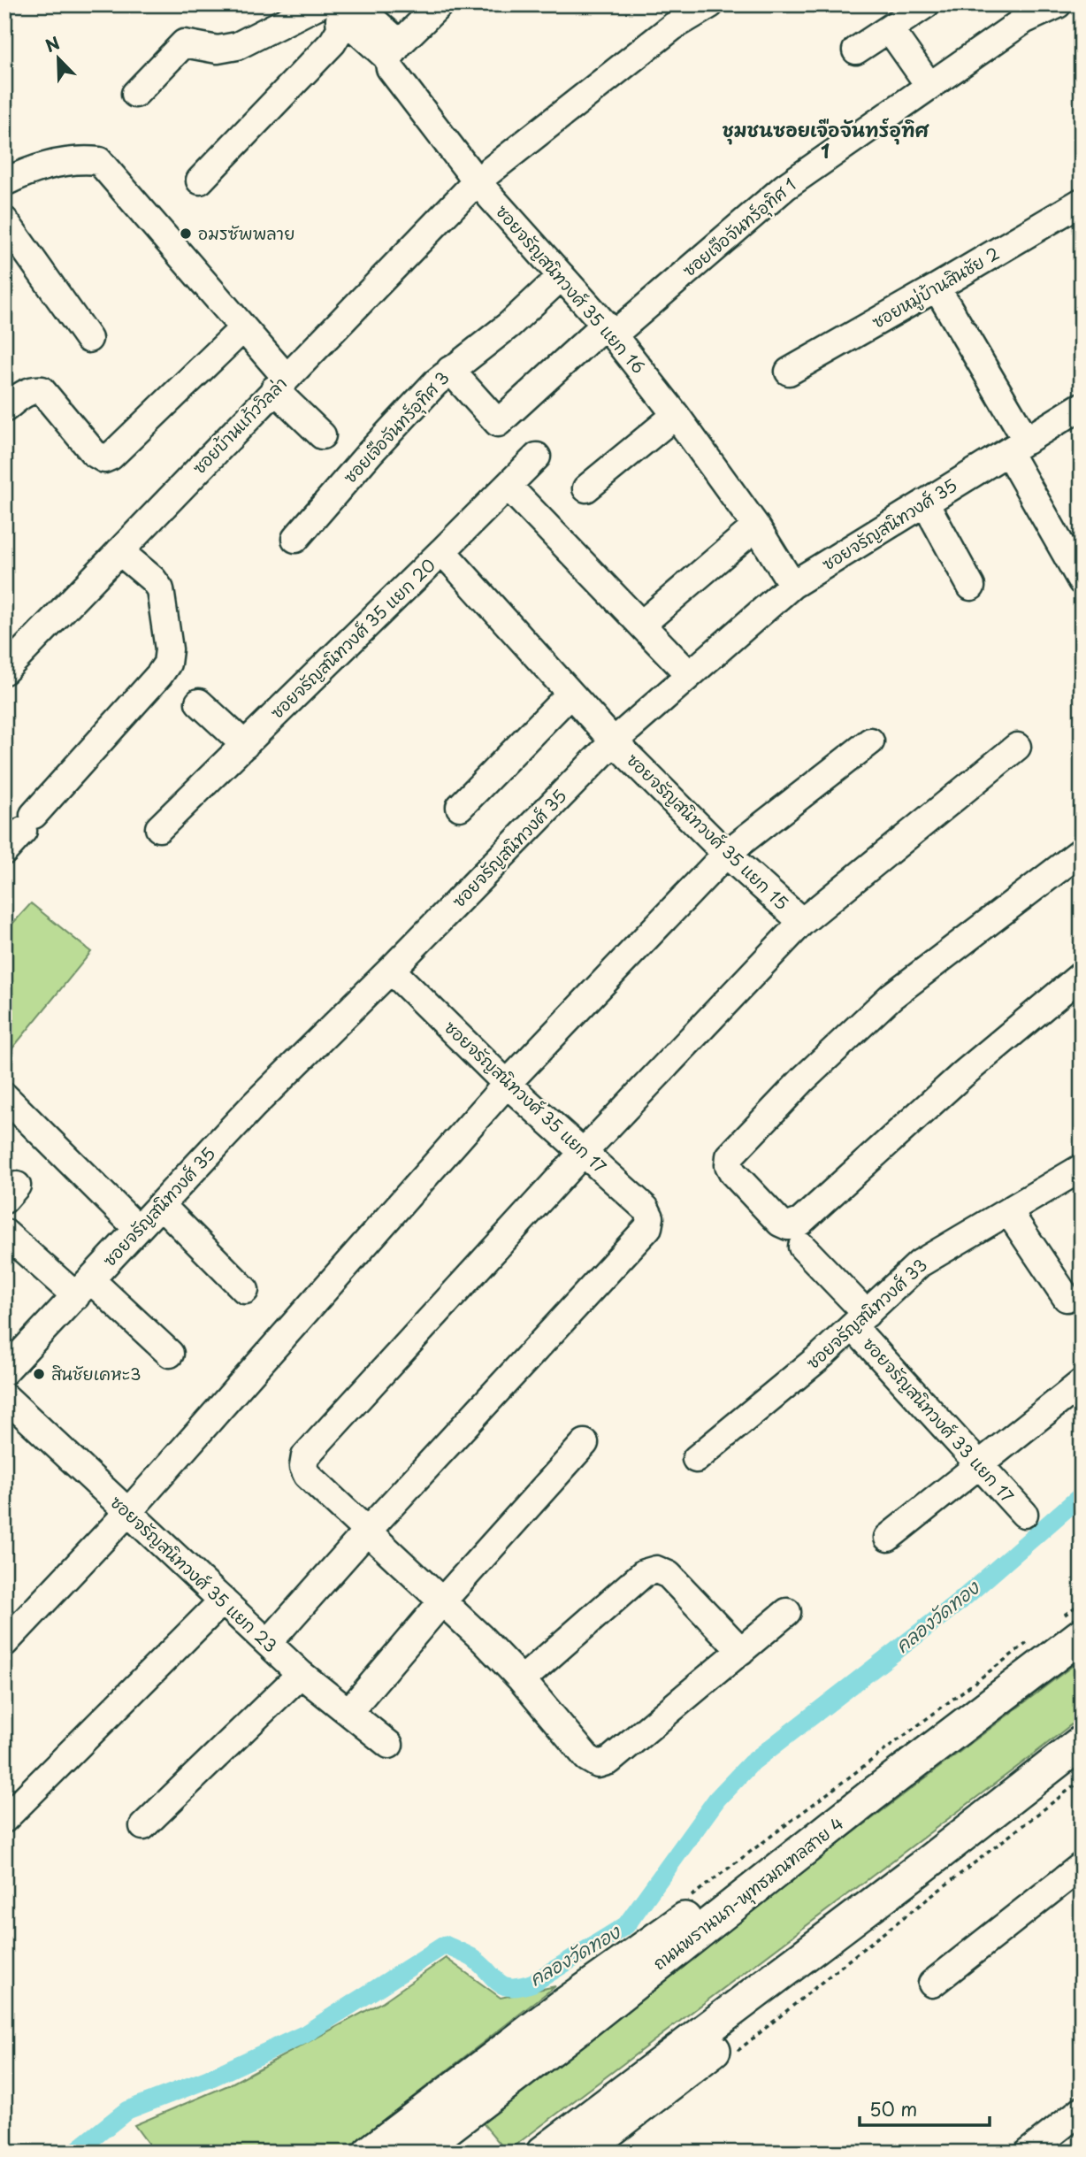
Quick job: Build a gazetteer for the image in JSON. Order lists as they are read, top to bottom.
{
  "streets": {
    "main road": ["ถนนพรานนก-พุทธมณฑลสาย 4"],
    "street": [
      "ซอยเจือจันทร์อุทิศ 1",
      "ซอยหมู่บ้านสินชัย 2",
      "ซอยจรัญสนิทวงศ์ 35 แยก 16",
      "ซอยบ้านแก้ววิลล่า",
      "ซอยเจือจันทร์อุทิศ 3",
      "ซอยจรัญสนิทวงศ์ 35",
      "ซอยจรัญสนิทวงศ์ 35 แยก 20",
      "ซอยจรัญสนิทวงศ์ 35 แยก 15",
      "ซอยจรัญสนิทวงศ์ 35 แยก 17",
      "ซอยจรัญสนิทวงศ์ 33",
      "ซอยจรัญสนิทวงศ์ 33 แยก 17",
      "ซอยจรัญสนิทวงศ์ 35 แยก 23"
    ]
  },
  "crossings": [
    ["ซอยเจือจันทร์อุทิศ 1", "ซอยจรัญสนิทวงศ์ 35 แยก 16"],
    ["ซอยเจือจันทร์อุทิศ 1", "ซอยเจือจันทร์อุทิศ 3"],
    ["ซอยจรัญสนิทวงศ์ 35 แยก 16", "ซอยบ้านแก้ววิลล่า"],
    ["ซอยจรัญสนิทวงศ์ 35 แยก 16", "ซอยเจือจันทร์อุทิศ 3"],
    ["ซอยจรัญสนิทวงศ์ 35 แยก 16", "ซอยจรัญสนิทวงศ์ 35"],
    ["ซอยจรัญสนิทวงศ์ 35", "ซอยจรัญสนิทวงศ์ 35 แยก 20"],
    ["ซอยจรัญสนิทวงศ์ 35", "ซอยจรัญสนิทวงศ์ 35 แยก 15"],
    ["ซอยจรัญสนิทวงศ์ 35", "ซอยจรัญสนิทวงศ์ 35 แยก 17"],
    ["ซอยจรัญสนิทวงศ์ 35 แยก 20", "ซอยจรัญสนิทวงศ์ 35 แยก 15"],
    ["ซอยจรัญสนิทวงศ์ 33", "ซอยจรัญสนิทวงศ์ 33 แยก 17"]
  ],
  "districts": ["ชุมชนซอยเจือจันทร์อุทิศ 1"],
  "water": ["คลองวัดทอง"],
  "places": ["อมรซัพพลาย", "สินชัยเคหะ3"],
  "scale_bar": "50 m",
  "north": "top left"
}
